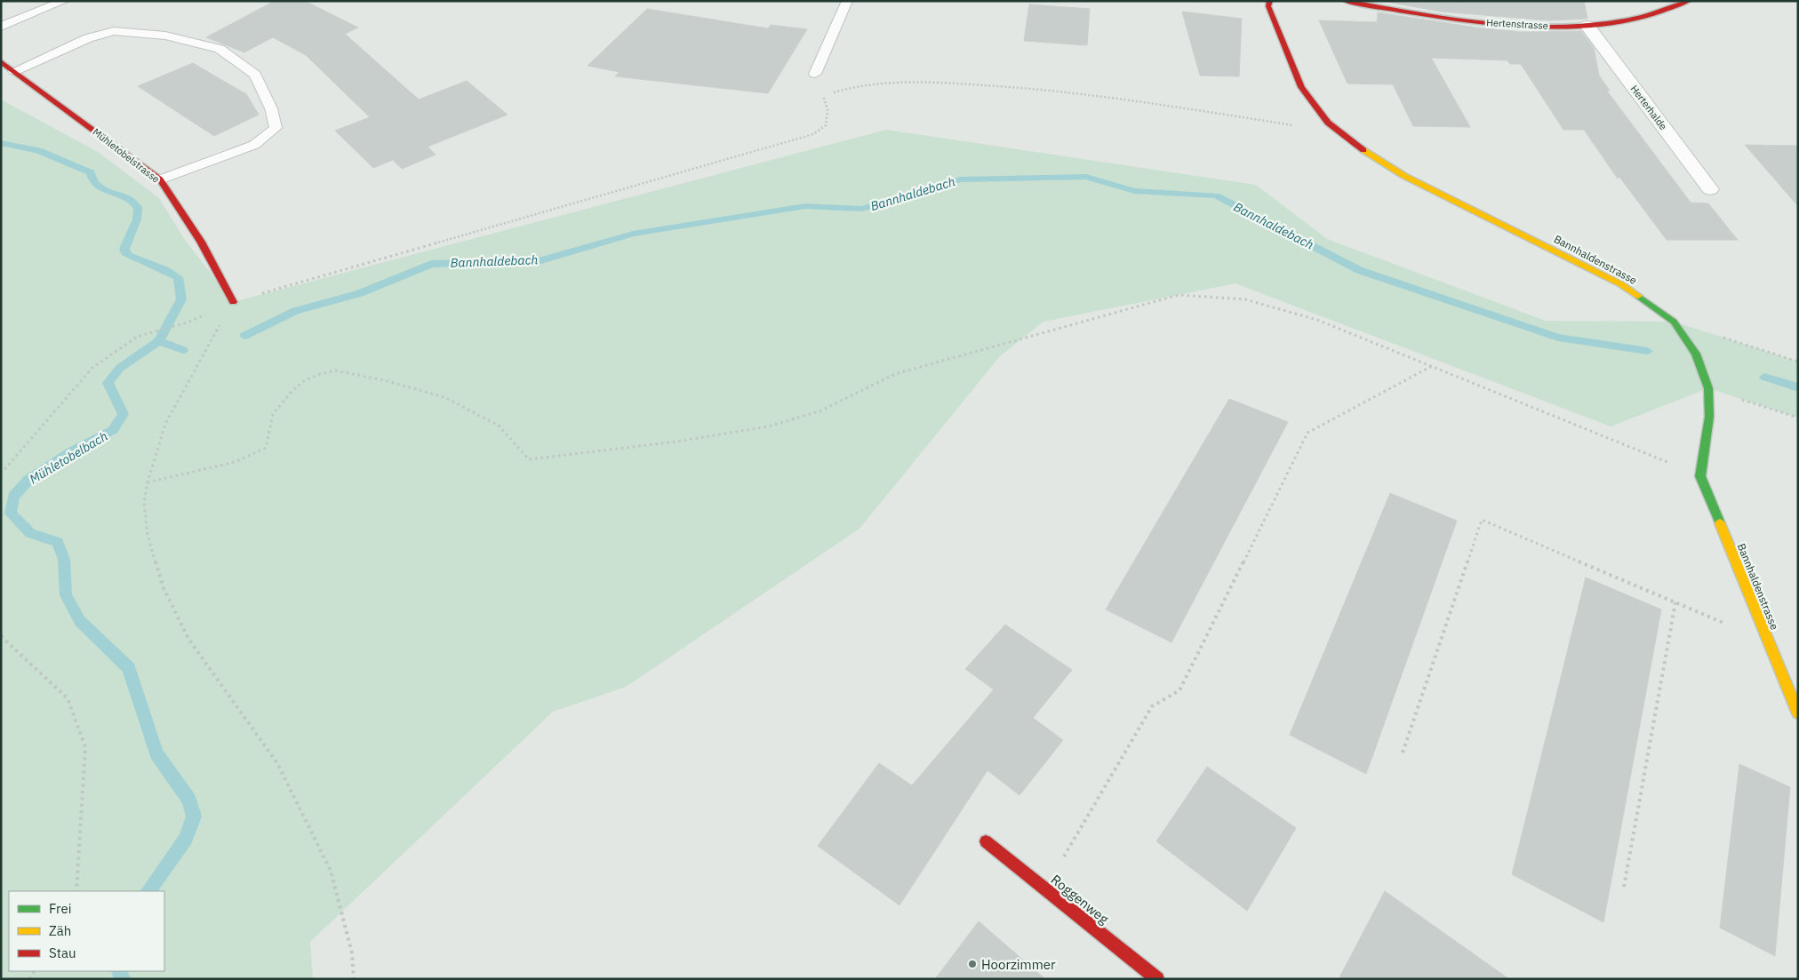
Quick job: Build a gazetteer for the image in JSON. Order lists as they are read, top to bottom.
{
  "streets": {
    "street": [
      "Hertenstrasse",
      "Herterhalde",
      "Mühletobelstrasse",
      "Bannhaldenstrasse",
      "Roggenweg"
    ]
  },
  "crossings": [
    ["Hertenstrasse", "Herterhalde"]
  ],
  "water": ["Bannhaldebach", "Mühletobelbach"],
  "places": ["Hoorzimmer"],
  "legend": ["Frei", "Zäh", "Stau"]
}
